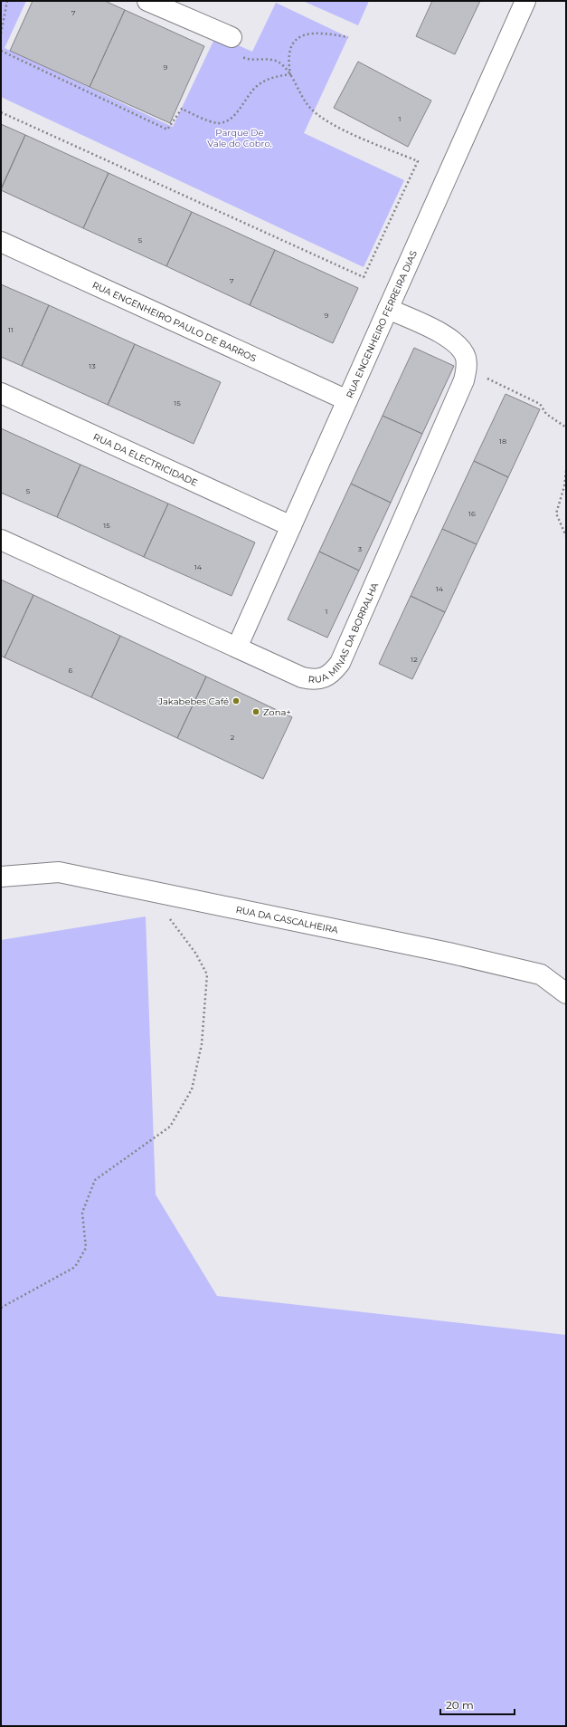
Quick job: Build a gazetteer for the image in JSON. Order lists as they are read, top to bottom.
{
  "streets": {
    "street": [
      "RUA ENGENHEIRO PAULO DE BARROS",
      "RUA ENGENHEIRO FERREIRA DIAS",
      "RUA DA ELECTRICIDADE",
      "RUA MINAS DA BORRALHA",
      "RUA DA CASCALHEIRA"
    ]
  },
  "crossings": [
    ["RUA ENGENHEIRO PAULO DE BARROS", "RUA ENGENHEIRO FERREIRA DIAS"],
    ["RUA ENGENHEIRO FERREIRA DIAS", "RUA DA ELECTRICIDADE"],
    ["RUA ENGENHEIRO FERREIRA DIAS", "RUA MINAS DA BORRALHA"]
  ],
  "parks": ["Parque De Vale do Cobro."],
  "places": ["Jakabebes Café", "Zona+"],
  "house_numbers": [
    "7",
    "9",
    "1",
    "5",
    "7",
    "9",
    "11",
    "13",
    "15",
    "18",
    "5",
    "16",
    "15",
    "3",
    "14",
    "14",
    "1",
    "12",
    "6",
    "2"
  ],
  "scale_bar": "20 m"
}
